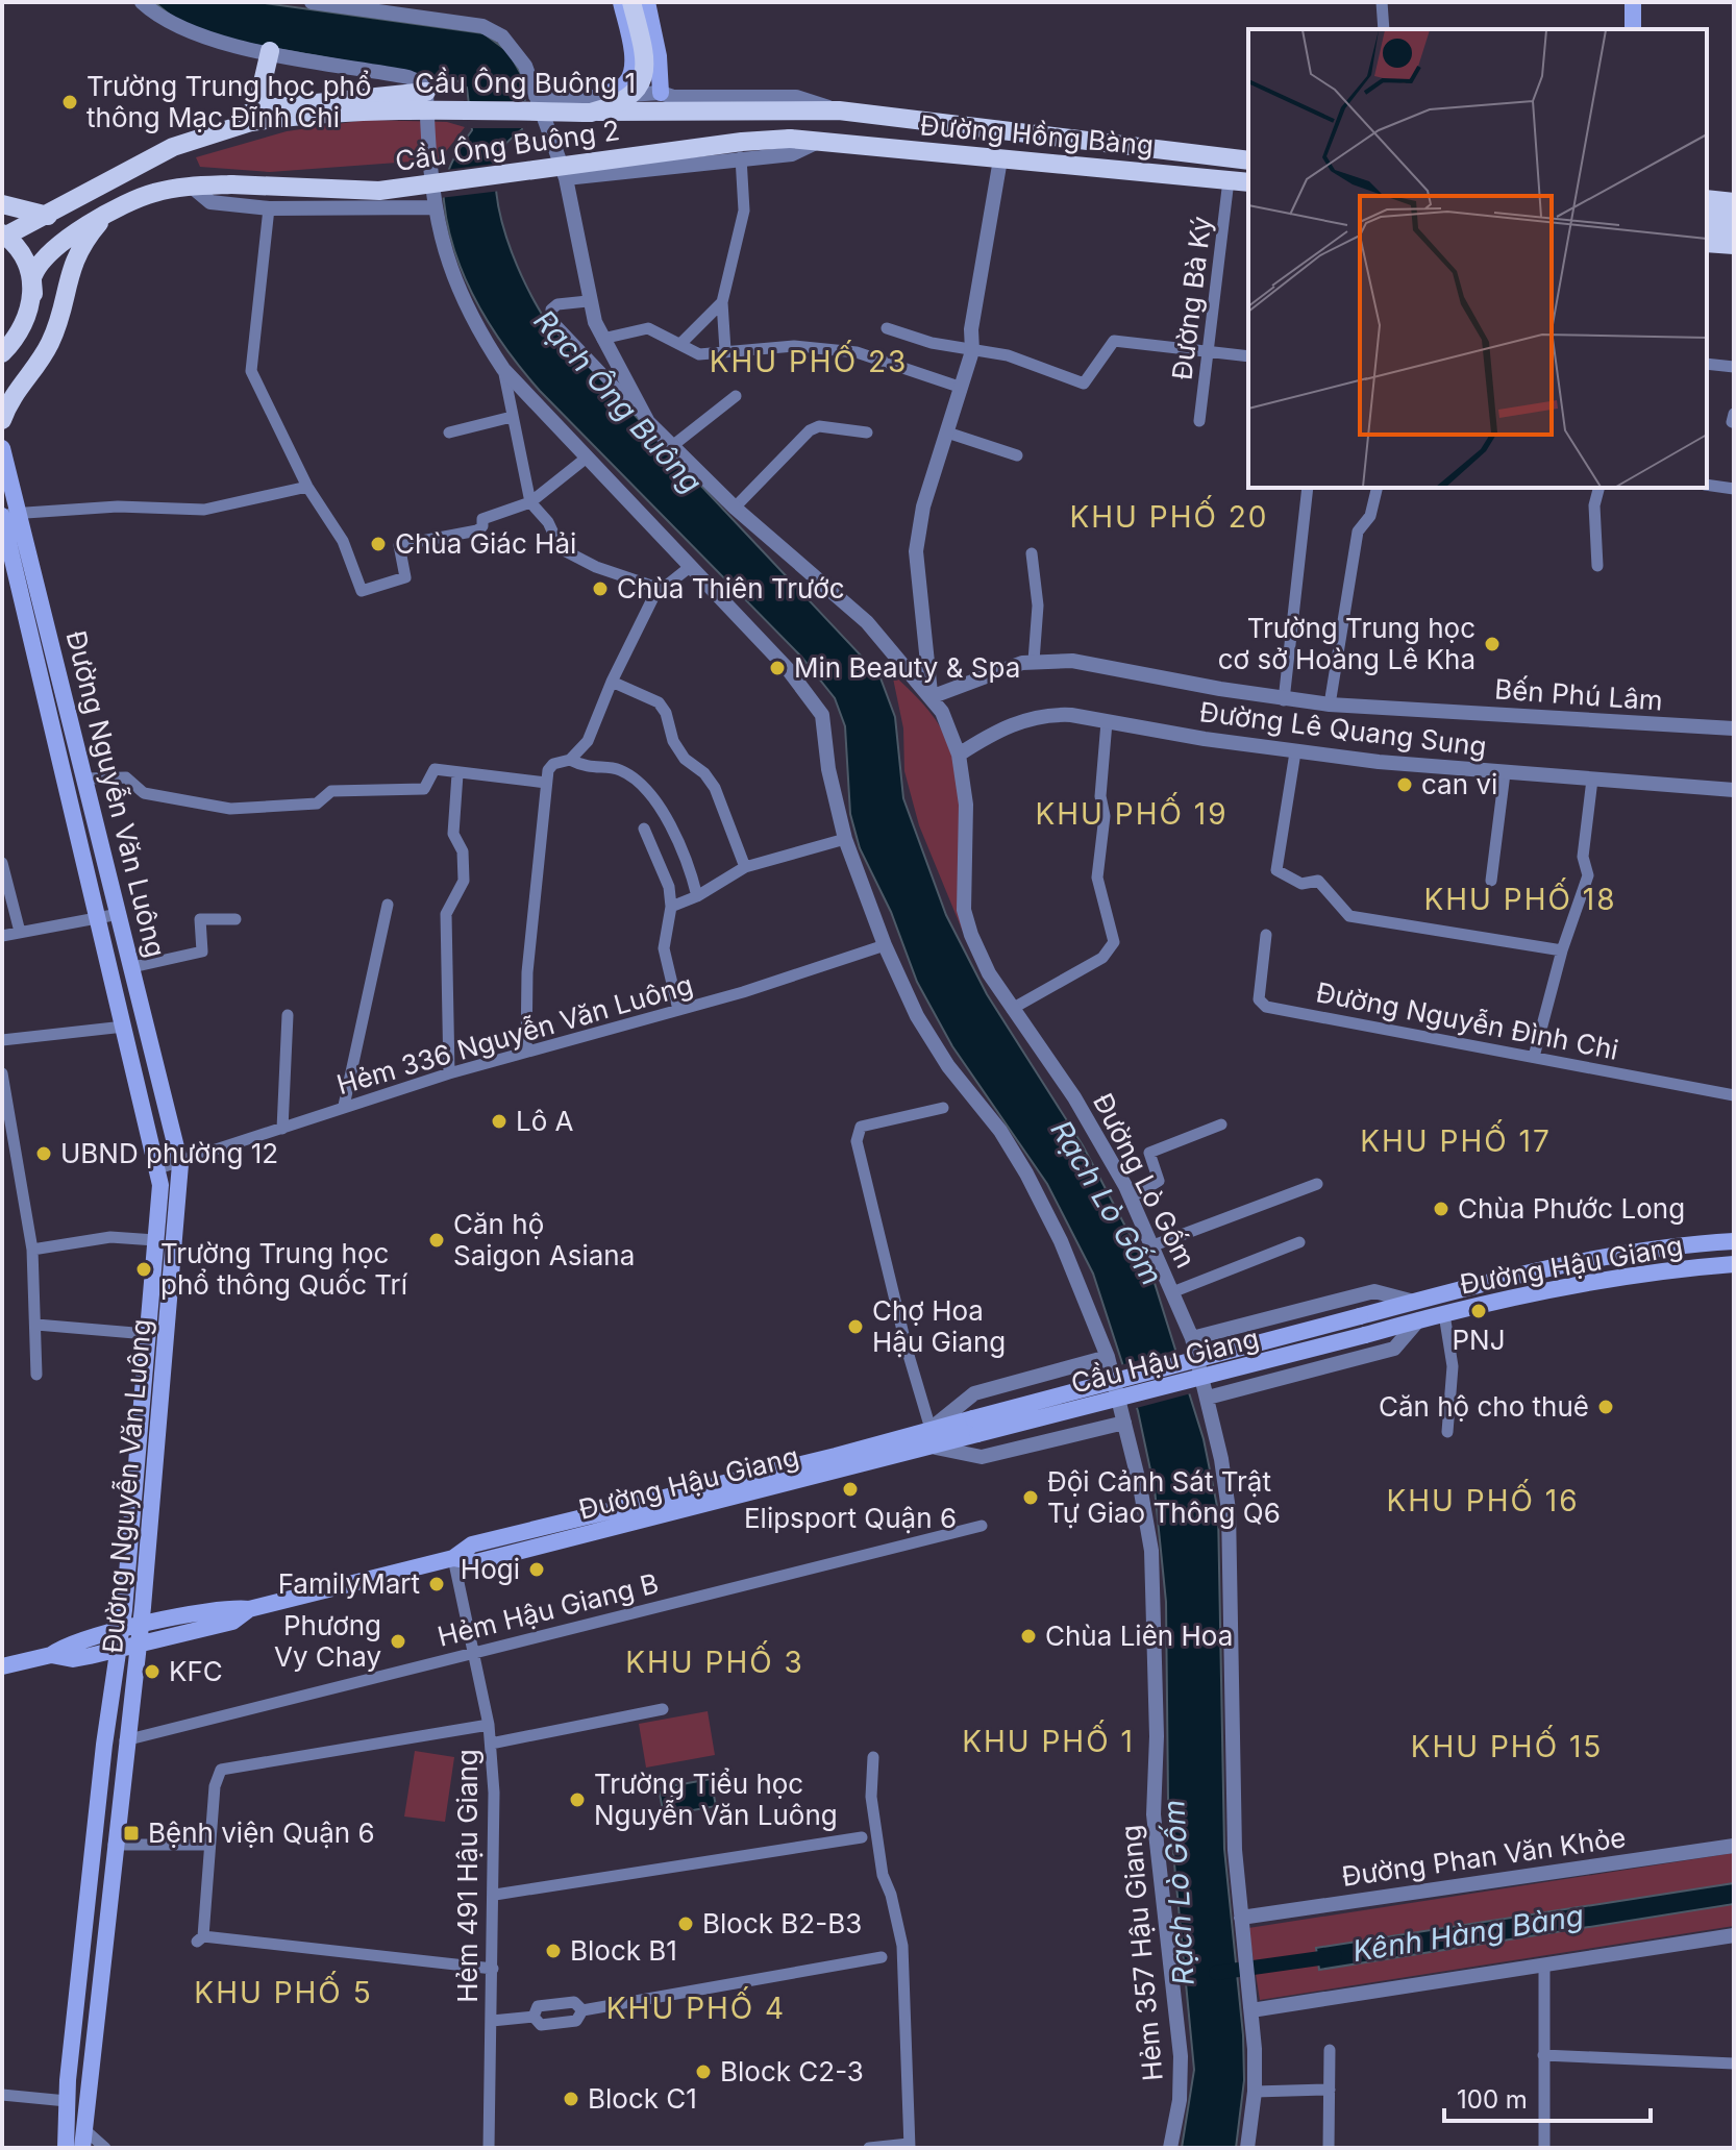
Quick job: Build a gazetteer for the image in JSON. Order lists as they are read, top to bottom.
{
  "streets": {
    "main road": [
      "Cầu Ông Buông 1",
      "Đường Hồng Bàng",
      "Cầu Ông Buông 2",
      "Đường Nguyễn Văn Luông",
      "Đường Hậu Giang",
      "Cầu Hậu Giang"
    ],
    "street": [
      "Đường Bà Ký",
      "Bến Phú Lâm",
      "Đường Lê Quang Sung",
      "Đường Nguyễn Đình Chi",
      "Hẻm 336 Nguyễn Văn Luông",
      "Đường Lò Gốm",
      "Hẻm Hậu Giang B",
      "Đường Phan Văn Khỏe",
      "Hẻm 491 Hậu Giang",
      "Hẻm 357 Hậu Giang"
    ]
  },
  "crossings": [
    ["Cầu Ông Buông 1", "Đường Hồng Bàng"],
    ["Đường Hồng Bàng", "Cầu Ông Buông 2"],
    ["Đường Hồng Bàng", "Đường Bà Ký"],
    ["Bến Phú Lâm", "Đường Lò Gốm"],
    ["Đường Lê Quang Sung", "Đường Lò Gốm"],
    ["Đường Nguyễn Văn Luông", "Hẻm 336 Nguyễn Văn Luông"],
    ["Đường Nguyễn Văn Luông", "Đường Hậu Giang"],
    ["Đường Nguyễn Văn Luông", "Hẻm Hậu Giang B"],
    ["Hẻm 336 Nguyễn Văn Luông", "Hẻm 357 Hậu Giang"],
    ["Đường Lò Gốm", "Đường Hậu Giang"],
    ["Đường Lò Gốm", "Đường Phan Văn Khỏe"],
    ["Đường Hậu Giang", "Cầu Hậu Giang"],
    ["Đường Hậu Giang", "Hẻm 491 Hậu Giang"],
    ["Đường Hậu Giang", "Hẻm 357 Hậu Giang"],
    ["Hẻm Hậu Giang B", "Hẻm 491 Hậu Giang"]
  ],
  "districts": [
    "KHU PHỐ 23",
    "KHU PHỐ 20",
    "KHU PHỐ 19",
    "KHU PHỐ 18",
    "KHU PHỐ 17",
    "KHU PHỐ 16",
    "KHU PHỐ 3",
    "KHU PHỐ 1",
    "KHU PHỐ 15",
    "KHU PHỐ 5",
    "KHU PHỐ 4"
  ],
  "water": ["Rạch Ông Buông", "Rạch Lò Gốm", "Kênh Hàng Bàng"],
  "places": {
    "other": [
      "Trường Trung học phổ thông Mạc Đĩnh Chi",
      "Chùa Giác Hải",
      "Chùa Thiên Trước",
      "Trường Trung học cơ sở Hoàng Lê Kha",
      "Min Beauty & Spa",
      "can vi",
      "Lô A",
      "UBND phường 12",
      "Chùa Phước Long",
      "Căn hộ Saigon Asiana",
      "Trường Trung học phổ thông Quốc Trí",
      "PNJ",
      "Chợ Hoa Hậu Giang",
      "Căn hộ cho thuê",
      "Elipsport Quận 6",
      "Đội Cảnh Sát Trật Tự Giao Thông Q6",
      "Hogi",
      "FamilyMart",
      "Chùa Liên Hoa",
      "Phương Vy Chay",
      "KFC",
      "Trường Tiểu học Nguyễn Văn Luông",
      "Block B2-B3",
      "Block B1",
      "Block C2-3",
      "Block C1"
    ],
    "transit": ["Bệnh viện Quận 6"]
  },
  "scale_bar": "100 m"
}
